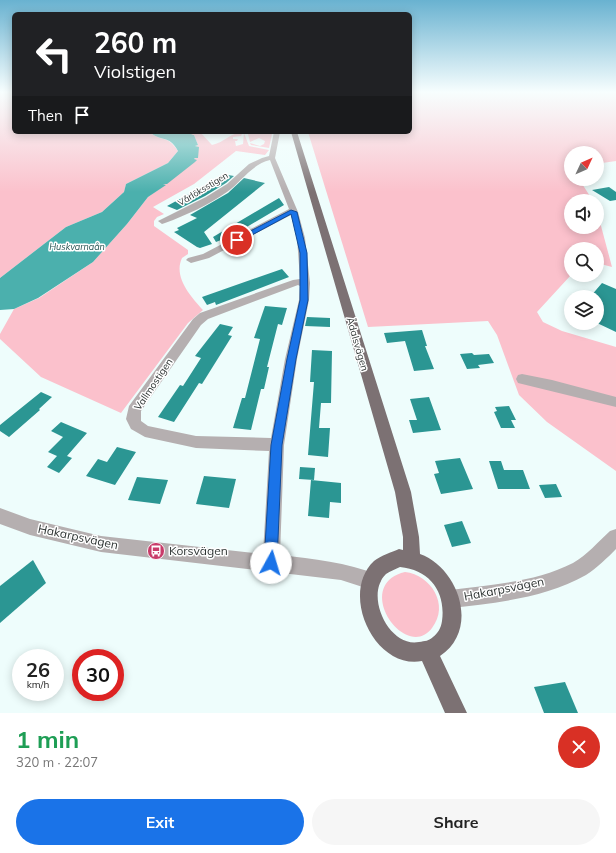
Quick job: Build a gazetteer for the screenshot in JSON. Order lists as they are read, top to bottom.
{
  "streets": {
    "main road": ["Ådalsvägen"],
    "street": ["Vårlöksstigen", "Vallmostigen", "Hakarpsvägen"]
  },
  "crossings": [
    ["Ådalsvägen", "Hakarpsvägen"]
  ],
  "water": ["Huskvarnaån"],
  "places": {
    "bus stop": ["Korsvägen"]
  },
  "north": "top right",
  "page": {
    "turn": ["260 m", "Violstigen"],
    "then": "Then",
    "speed": "26 km/h",
    "limit": "30",
    "heading": ["1 min", "320 m · 22:07"],
    "buttons": ["Exit", "Share"]
  }
}
